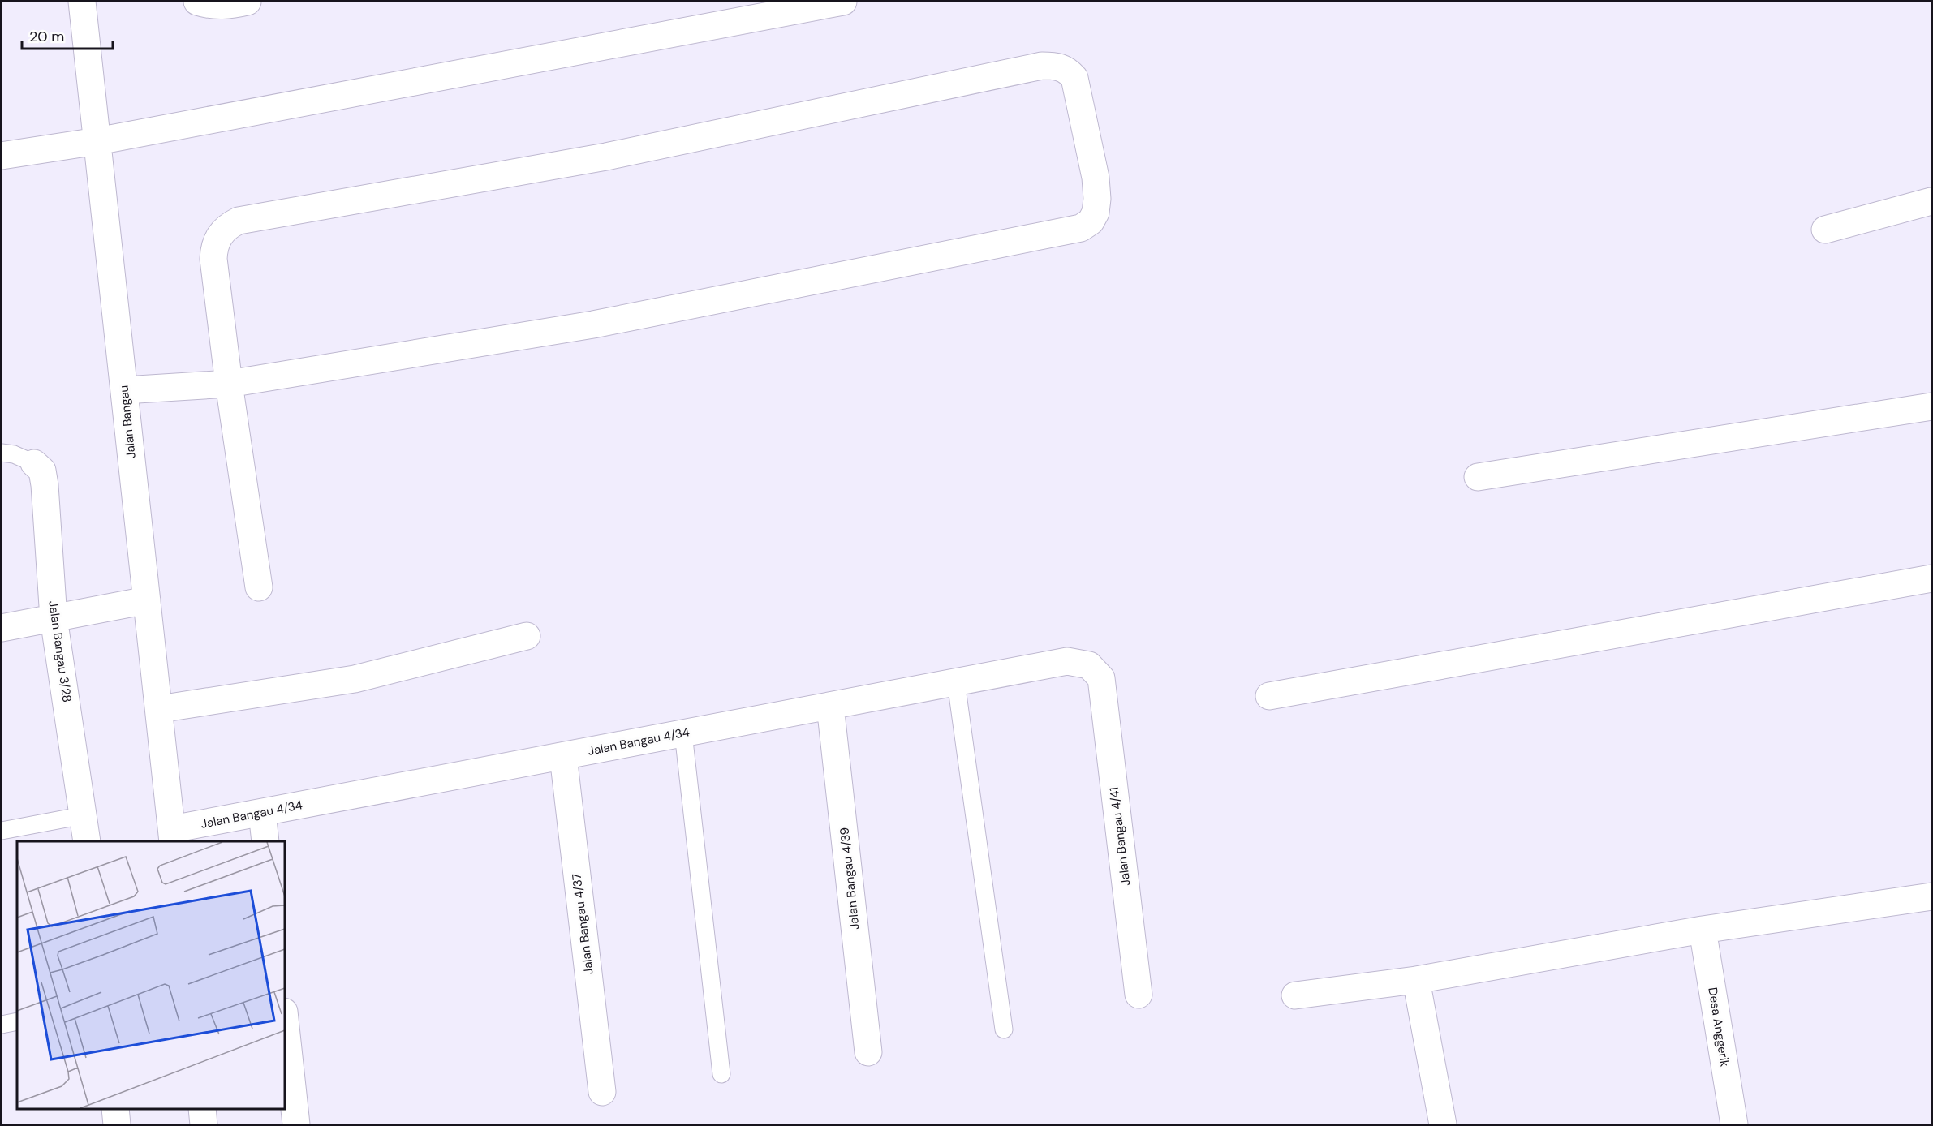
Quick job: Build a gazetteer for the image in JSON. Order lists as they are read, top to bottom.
{
  "streets": {
    "street": [
      "Jalan Bangau",
      "Jalan Bangau 3/28",
      "Jalan Bangau 4/34",
      "Jalan Bangau 4/41",
      "Jalan Bangau 4/39",
      "Jalan Bangau 4/37",
      "Desa Anggerik"
    ]
  },
  "crossings": [
    ["Jalan Bangau", "Jalan Bangau 4/34"],
    ["Jalan Bangau 4/34", "Jalan Bangau 4/41"],
    ["Jalan Bangau 4/34", "Jalan Bangau 4/39"],
    ["Jalan Bangau 4/34", "Jalan Bangau 4/37"]
  ],
  "scale_bar": "20 m"
}
